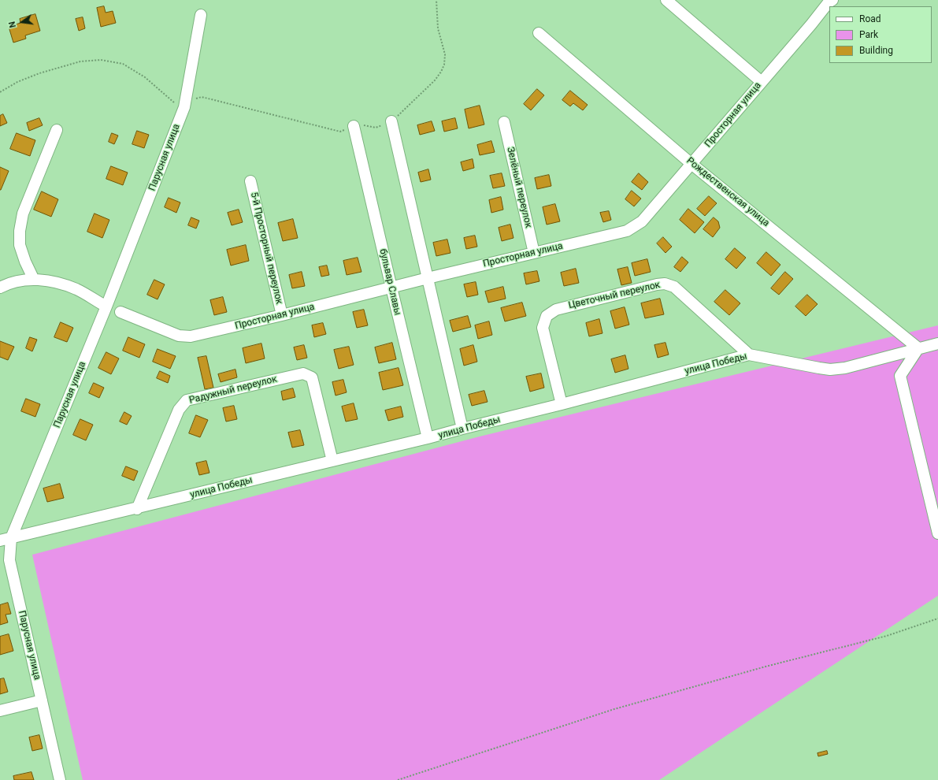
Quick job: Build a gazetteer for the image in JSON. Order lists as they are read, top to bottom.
{
  "streets": {
    "street": [
      "Просторная улица",
      "Парусная улица",
      "Зелёный переулок",
      "Рождественская улица",
      "5-й Просторный переулок",
      "бульвар Славы",
      "Цветочный переулок",
      "улица Победы",
      "Радужный переулок"
    ]
  },
  "crossings": [
    ["Просторная улица", "Зелёный переулок"],
    ["Просторная улица", "Рождественская улица"],
    ["Просторная улица", "5-й Просторный переулок"],
    ["Просторная улица", "бульвар Славы"],
    ["Парусная улица", "улица Победы"],
    ["Рождественская улица", "улица Победы"],
    ["бульвар Славы", "улица Победы"],
    ["Цветочный переулок", "улица Победы"],
    ["улица Победы", "Радужный переулок"]
  ],
  "legend": ["Road", "Park", "Building"],
  "north": "left"
}
